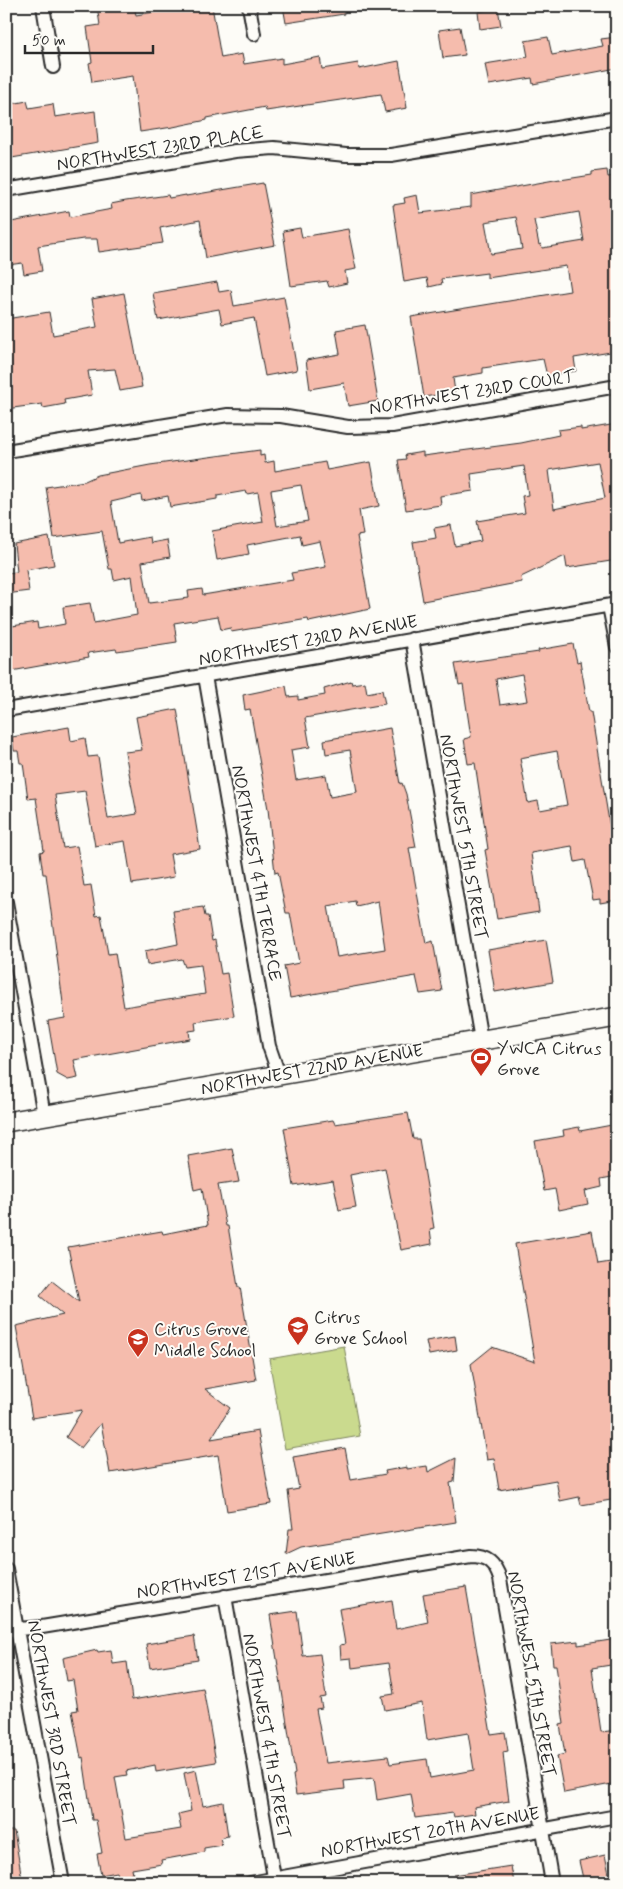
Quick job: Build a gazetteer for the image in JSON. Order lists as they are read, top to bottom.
{
  "streets": {
    "main road": ["NORTHWEST 22ND AVENUE"],
    "street": [
      "NORTHWEST 23RD PLACE",
      "NORTHWEST 23RD COURT",
      "NORTHWEST 23RD AVENUE",
      "NORTHWEST 5TH STREET",
      "NORTHWEST 4TH TERRACE",
      "NORTHWEST 21ST AVENUE",
      "NORTHWEST 3RD STREET",
      "NORTHWEST 4TH STREET",
      "NORTHWEST 20TH AVENUE"
    ]
  },
  "crossings": [
    ["NORTHWEST 23RD AVENUE", "NORTHWEST 5TH STREET"],
    ["NORTHWEST 23RD AVENUE", "NORTHWEST 4TH TERRACE"],
    ["NORTHWEST 5TH STREET", "NORTHWEST 22ND AVENUE"],
    ["NORTHWEST 5TH STREET", "NORTHWEST 21ST AVENUE"],
    ["NORTHWEST 5TH STREET", "NORTHWEST 20TH AVENUE"],
    ["NORTHWEST 4TH TERRACE", "NORTHWEST 22ND AVENUE"],
    ["NORTHWEST 21ST AVENUE", "NORTHWEST 3RD STREET"],
    ["NORTHWEST 21ST AVENUE", "NORTHWEST 4TH STREET"],
    ["NORTHWEST 4TH STREET", "NORTHWEST 20TH AVENUE"]
  ],
  "places": {
    "sports": ["YWCA Citrus Grove"],
    "school or university": ["Citrus Grove School", "Citrus Grove Middle School"]
  },
  "scale_bar": "50 m"
}
